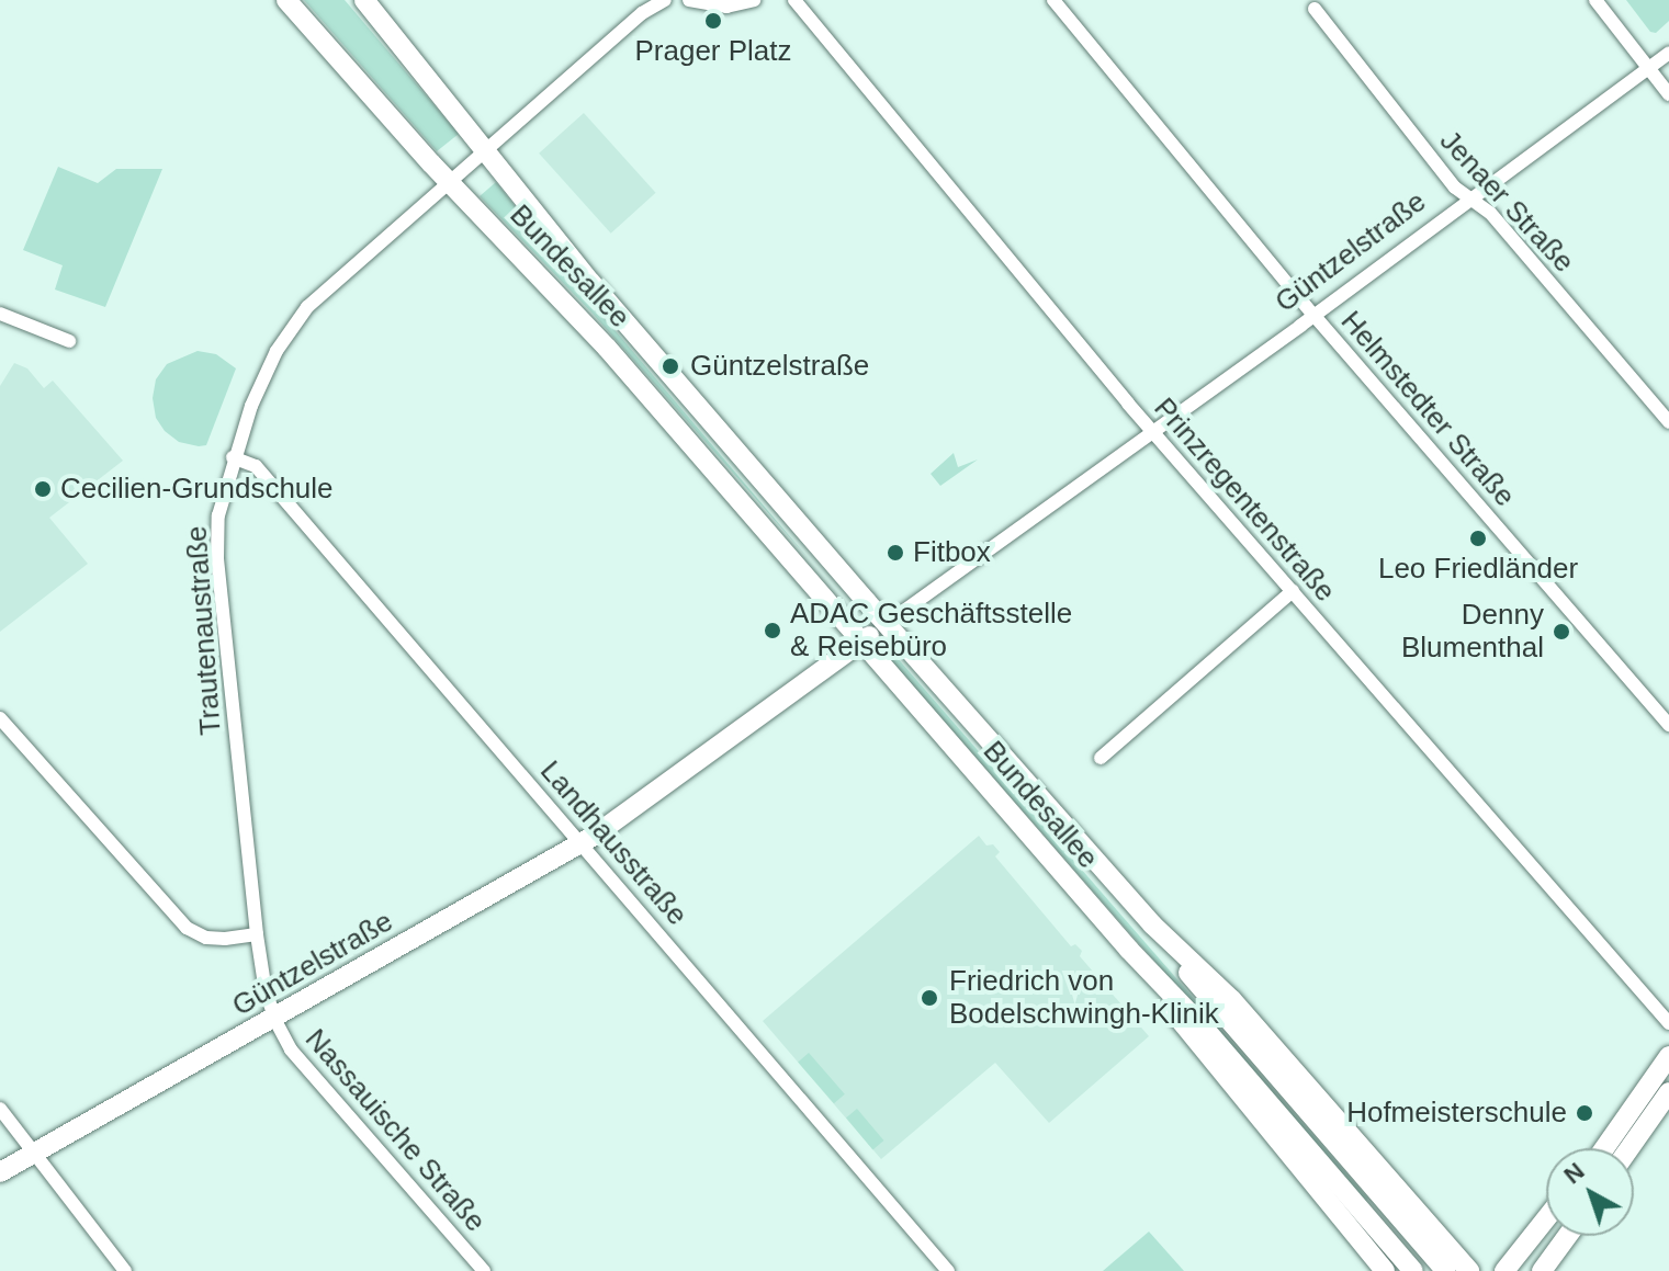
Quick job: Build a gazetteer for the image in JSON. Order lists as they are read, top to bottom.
{
  "streets": {
    "main road": ["Güntzelstraße", "Bundesallee"],
    "street": [
      "Jenaer Straße",
      "Helmstedter Straße",
      "Prinzregentenstraße",
      "Trautenaustraße",
      "Landhausstraße",
      "Nassauische Straße"
    ]
  },
  "crossings": [
    ["Jenaer Straße", "Güntzelstraße"],
    ["Güntzelstraße", "Bundesallee"],
    ["Güntzelstraße", "Helmstedter Straße"],
    ["Güntzelstraße", "Prinzregentenstraße"],
    ["Güntzelstraße", "Trautenaustraße"],
    ["Güntzelstraße", "Landhausstraße"],
    ["Güntzelstraße", "Nassauische Straße"],
    ["Bundesallee", "Trautenaustraße"],
    ["Trautenaustraße", "Landhausstraße"],
    ["Trautenaustraße", "Nassauische Straße"]
  ],
  "places": [
    "Prager Platz",
    "Güntzelstraße",
    "Cecilien-Grundschule",
    "Leo Friedländer",
    "Fitbox",
    "ADAC Geschäftsstelle & Reisebüro",
    "Denny Blumenthal",
    "Friedrich von Bodelschwingh-Klinik",
    "Hofmeisterschule"
  ],
  "north": "top left"
}
